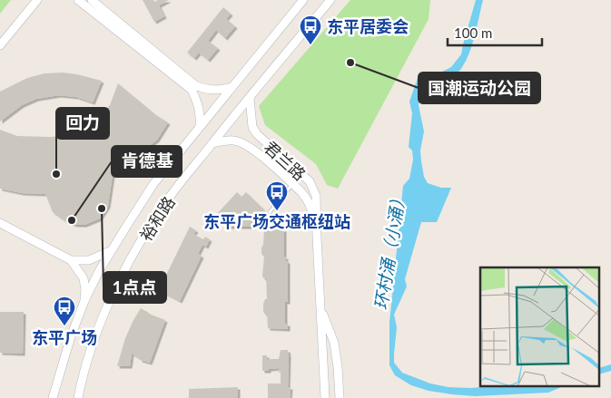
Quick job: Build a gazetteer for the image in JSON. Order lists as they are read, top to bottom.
{
  "streets": {
    "street": ["君兰路", "裕和路"]
  },
  "crossings": [
    ["君兰路", "裕和路"]
  ],
  "water": ["环村涌（小涌）"],
  "places": {
    "bus stop": ["东平居委会", "东平广场交通枢纽站", "东平广场"],
    "other": [
      "国潮运动公园",
      "回力",
      "1点点",
      "肯德基"
    ]
  },
  "scale_bar": "100 m"
}
